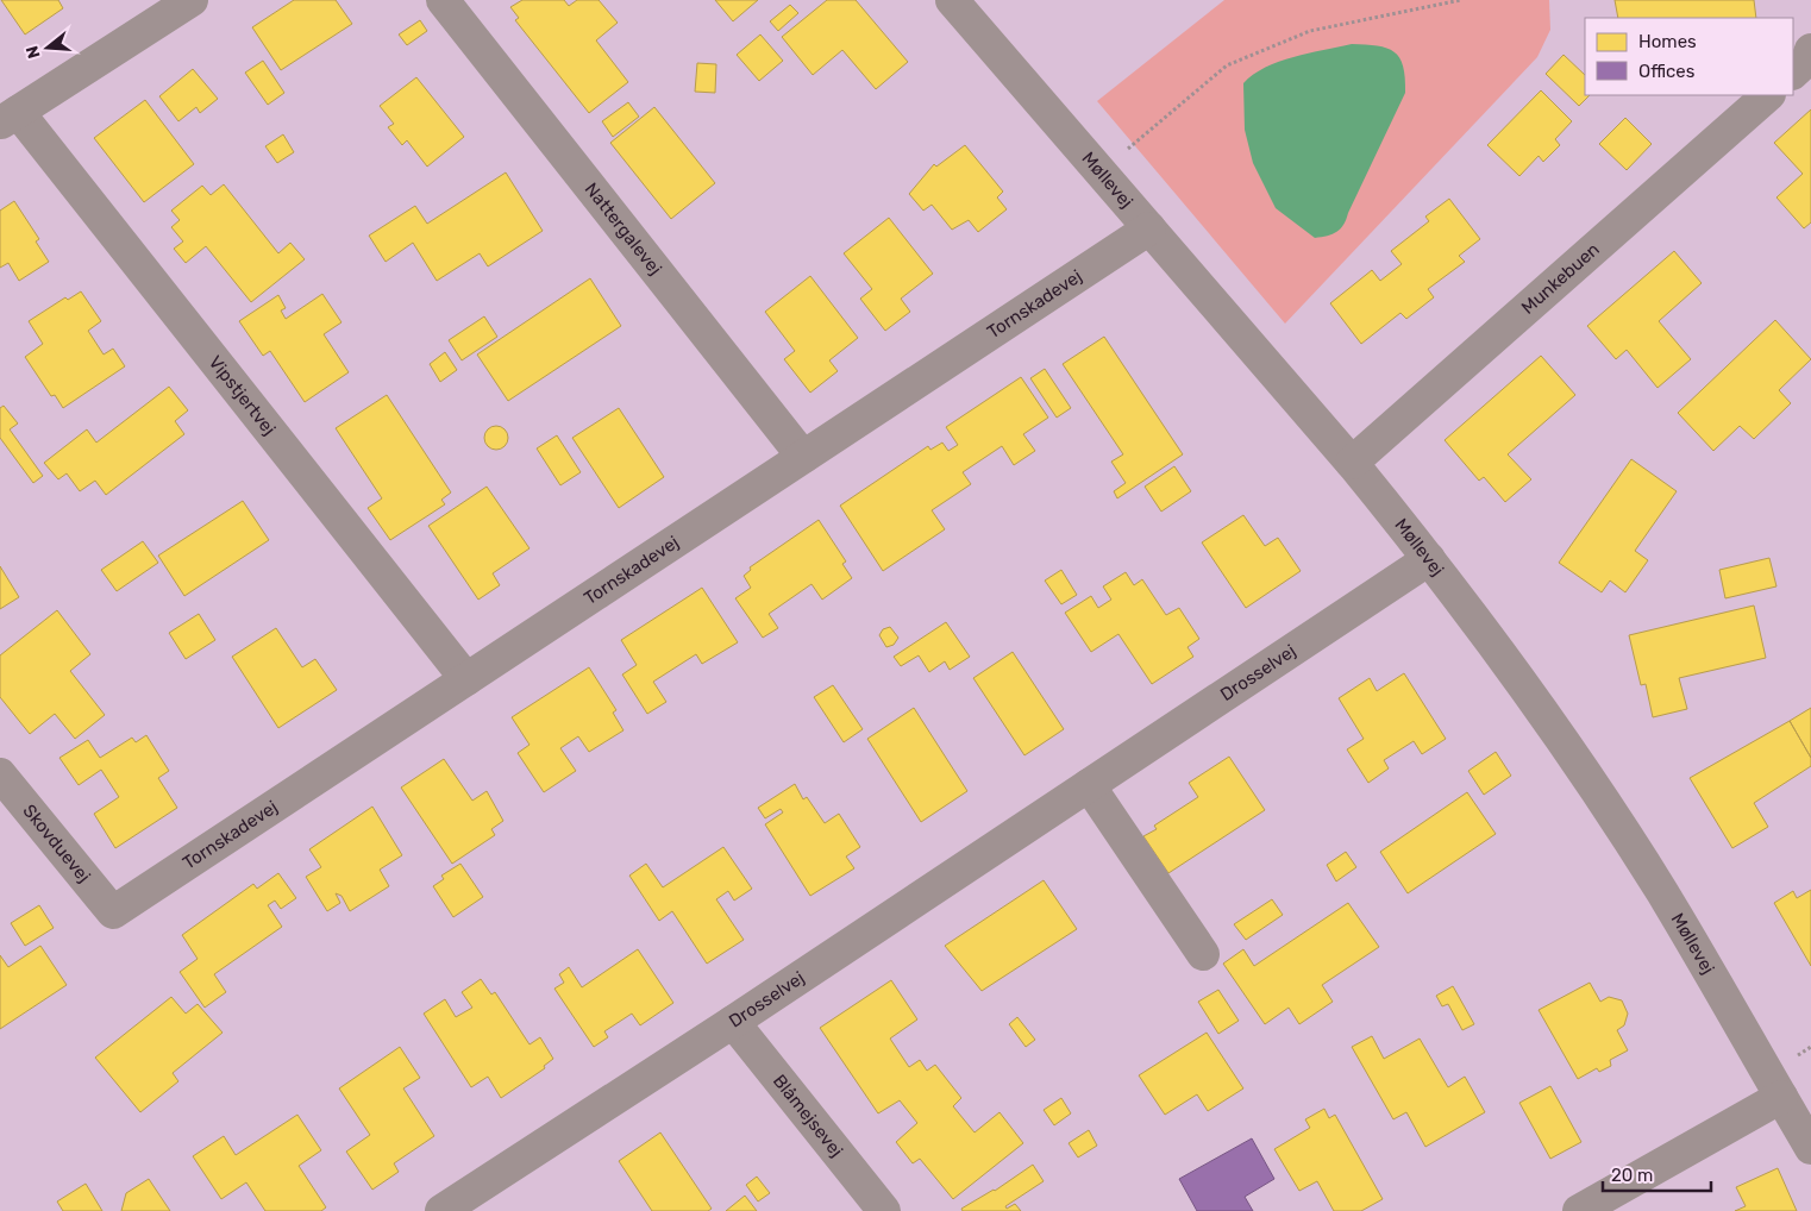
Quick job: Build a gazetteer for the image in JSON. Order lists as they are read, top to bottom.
{
  "streets": {
    "street": [
      "Møllevej",
      "Nattergalevej",
      "Munkebuen",
      "Tornskadevej",
      "Vipstjertvej",
      "Drosselvej",
      "Skovduevej",
      "Blåmejsevej"
    ]
  },
  "crossings": [
    ["Møllevej", "Munkebuen"],
    ["Møllevej", "Tornskadevej"],
    ["Møllevej", "Drosselvej"],
    ["Nattergalevej", "Tornskadevej"],
    ["Tornskadevej", "Vipstjertvej"],
    ["Tornskadevej", "Skovduevej"],
    ["Drosselvej", "Blåmejsevej"]
  ],
  "legend": ["Homes", "Offices"],
  "scale_bar": "20 m",
  "north": "left"
}
